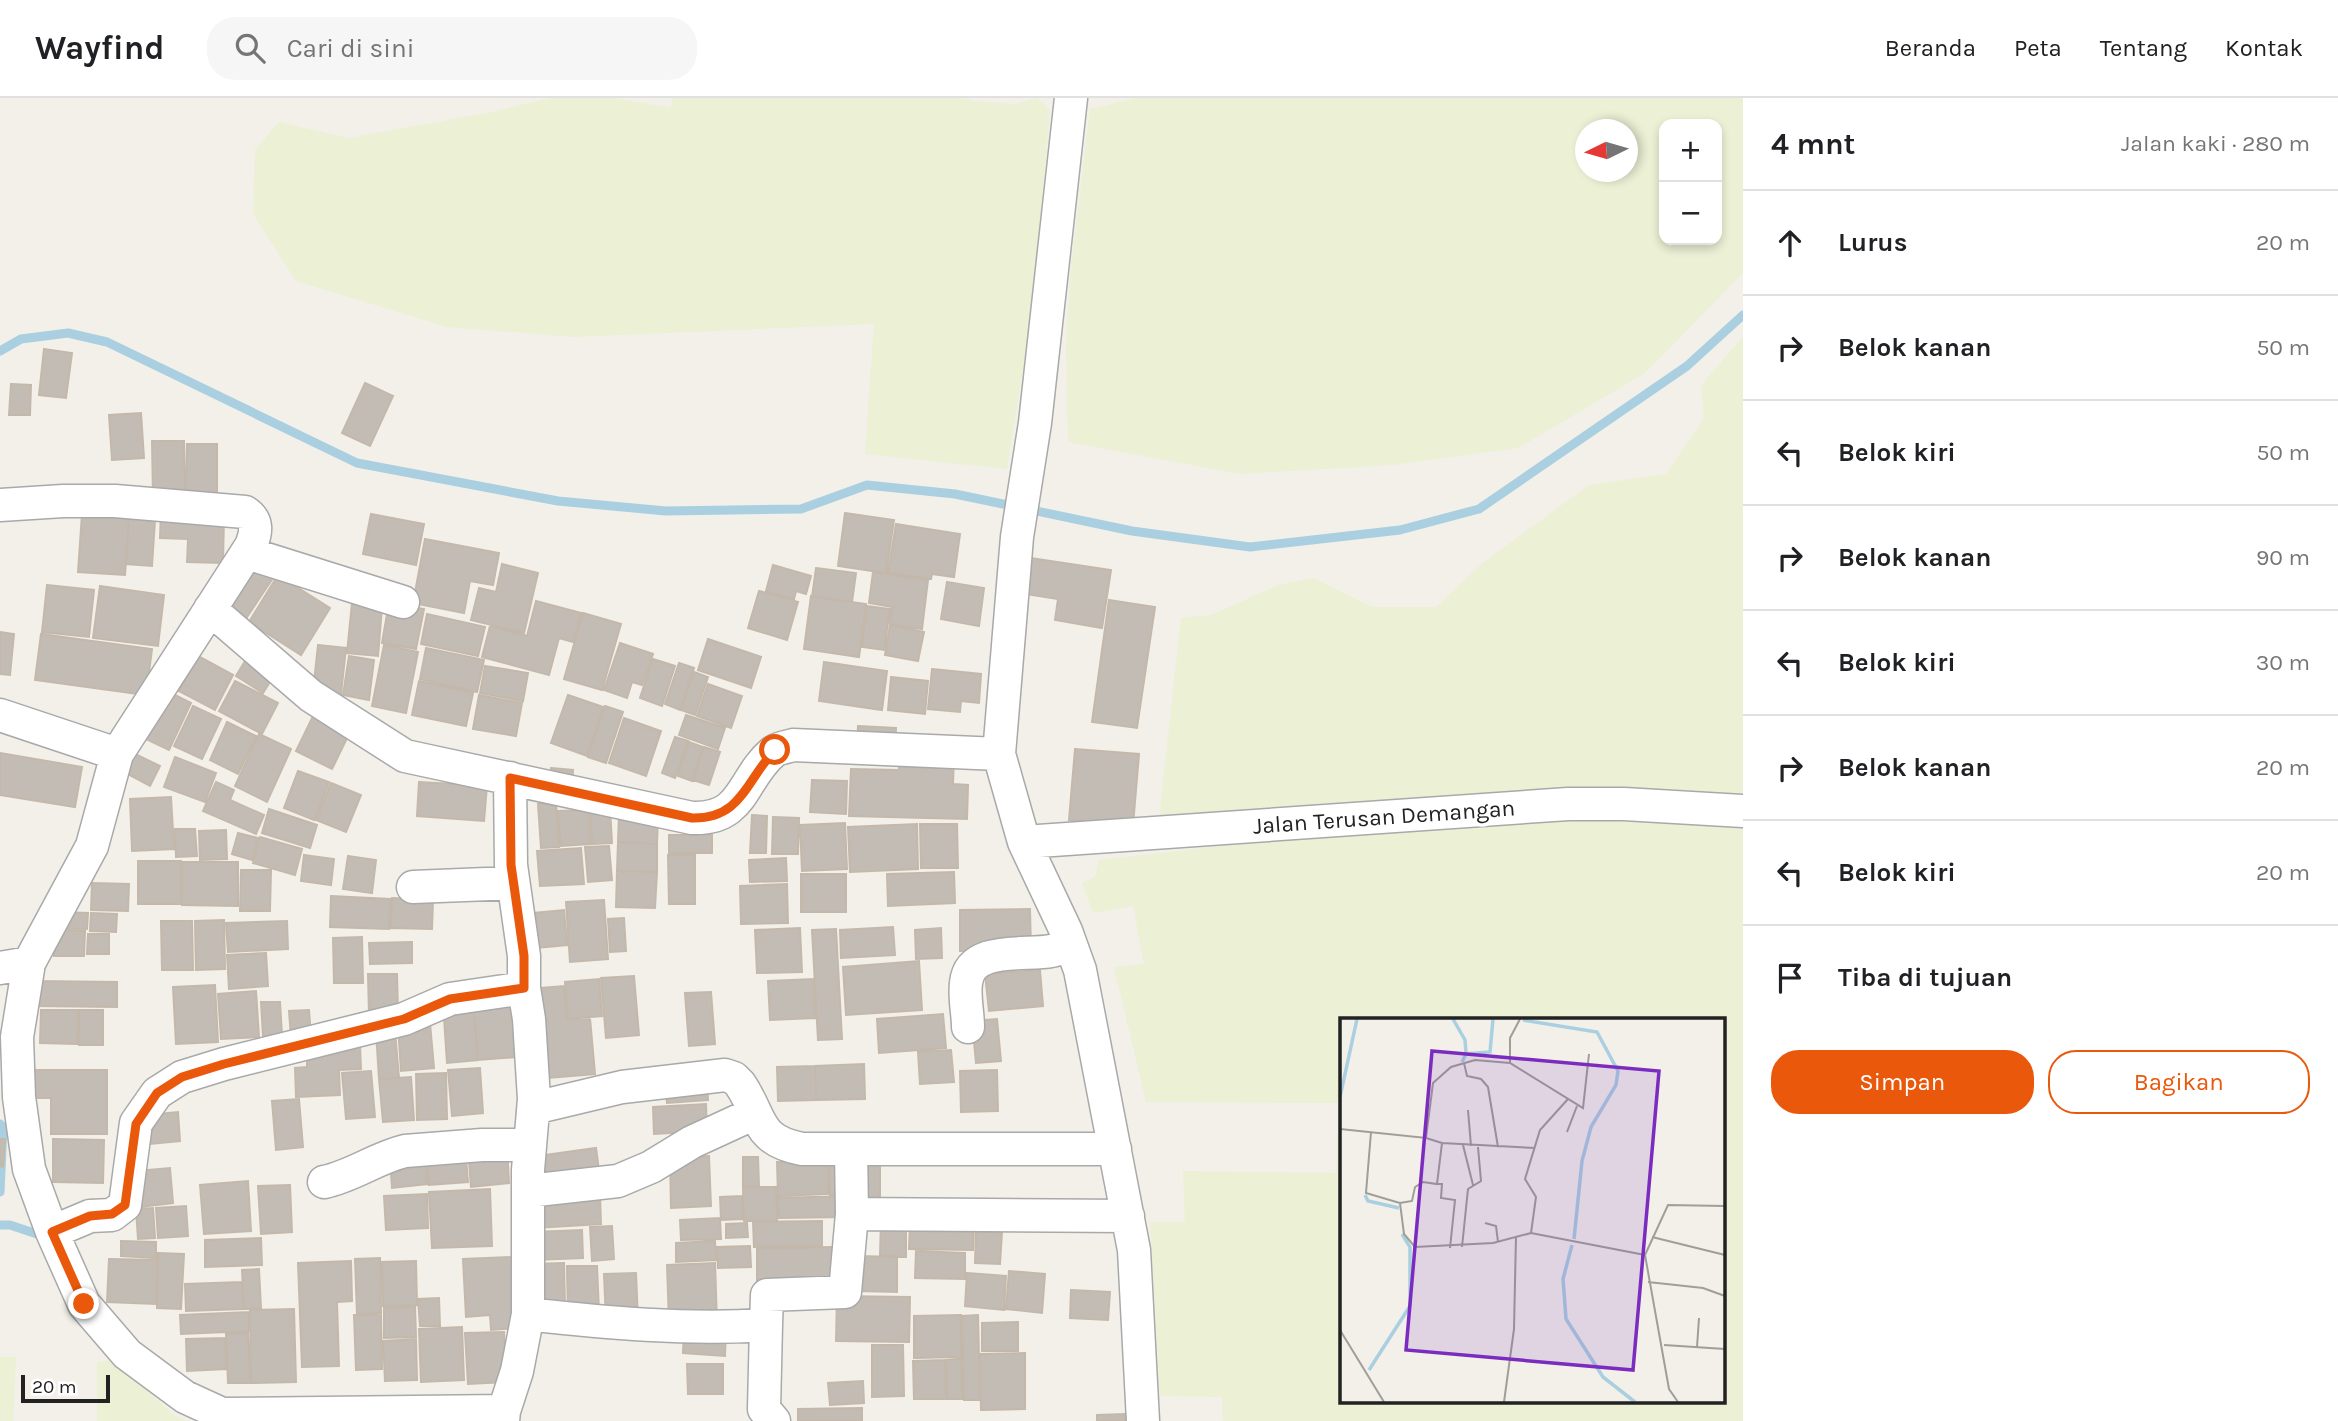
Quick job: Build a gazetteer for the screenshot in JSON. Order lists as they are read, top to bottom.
{
  "streets": {
    "street": ["Jalan Terusan Demangan"]
  },
  "scale_bar": "20 m",
  "north": "left",
  "page": {
    "header": "Wayfind",
    "search": "Cari di sini",
    "nav": [
      "Beranda",
      "Peta",
      "Tentang",
      "Kontak"
    ],
    "heading": ["4 mnt", "Jalan kaki · 280 m"],
    "map_buttons": ["+", "−"],
    "list": [
      ["Lurus", "20 m"],
      ["Belok kanan", "50 m"],
      ["Belok kiri", "50 m"],
      ["Belok kanan", "90 m"],
      ["Belok kiri", "30 m"],
      ["Belok kanan", "20 m"],
      ["Belok kiri", "20 m"],
      "Tiba di tujuan"
    ],
    "buttons": ["Simpan", "Bagikan"],
    "scale": "20 m"
  }
}
